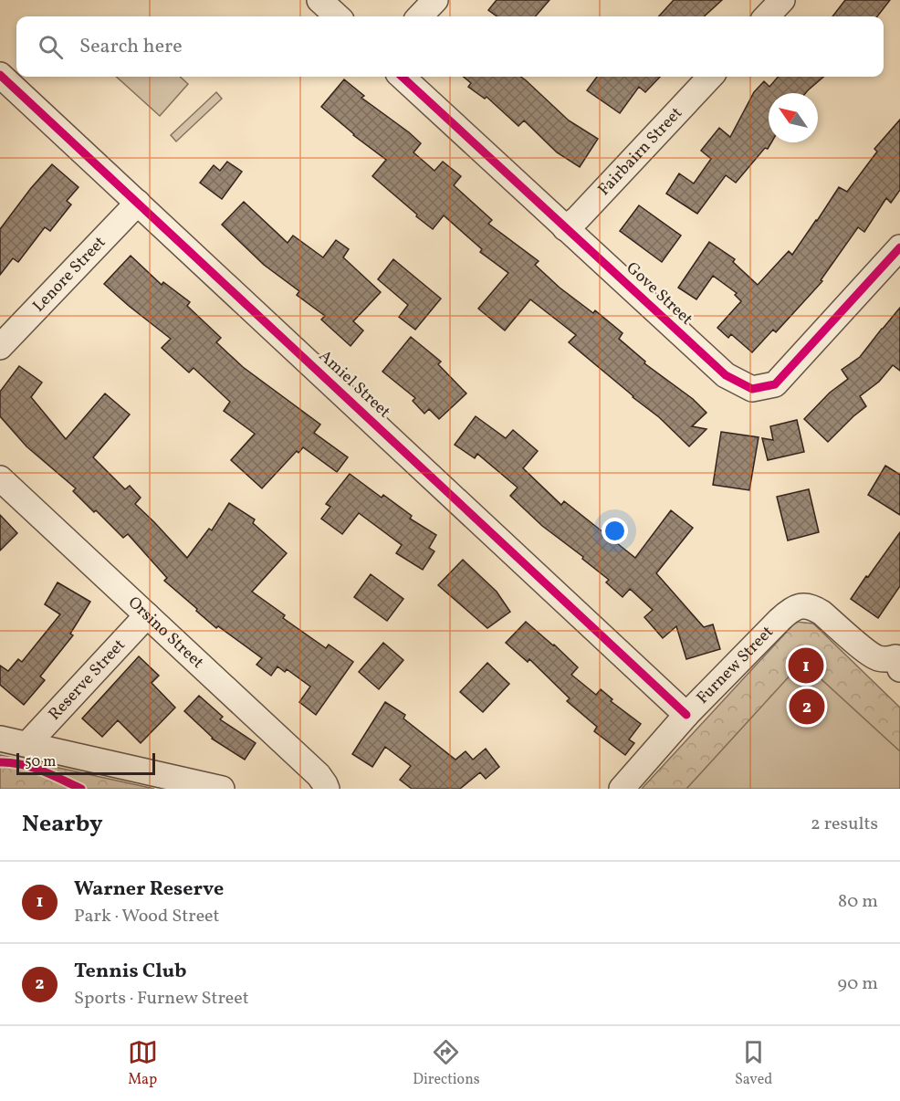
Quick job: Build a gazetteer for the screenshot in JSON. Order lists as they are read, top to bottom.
{
  "streets": {
    "street": [
      "Fairbairn Street",
      "Lenore Street",
      "Gove Street",
      "Amiel Street",
      "Orsino Street",
      "Furnew Street",
      "Reserve Street"
    ]
  },
  "crossings": [
    ["Fairbairn Street", "Gove Street"],
    ["Lenore Street", "Amiel Street"],
    ["Amiel Street", "Furnew Street"],
    ["Orsino Street", "Reserve Street"]
  ],
  "scale_bar": "50 m",
  "north": "top left",
  "page": {
    "search": "Search here",
    "pins": ["1", "2"],
    "scale": "50 m",
    "heading": ["Nearby", "2 results"],
    "list": [
      {
        "mark": "1",
        "name": "Warner Reserve",
        "note": "Park · Wood Street",
        "value": "80 m"
      },
      {
        "mark": "2",
        "name": "Tennis Club",
        "note": "Sports · Furnew Street",
        "value": "90 m"
      }
    ],
    "nav": ["Map", "Directions", "Saved"]
  }
}
